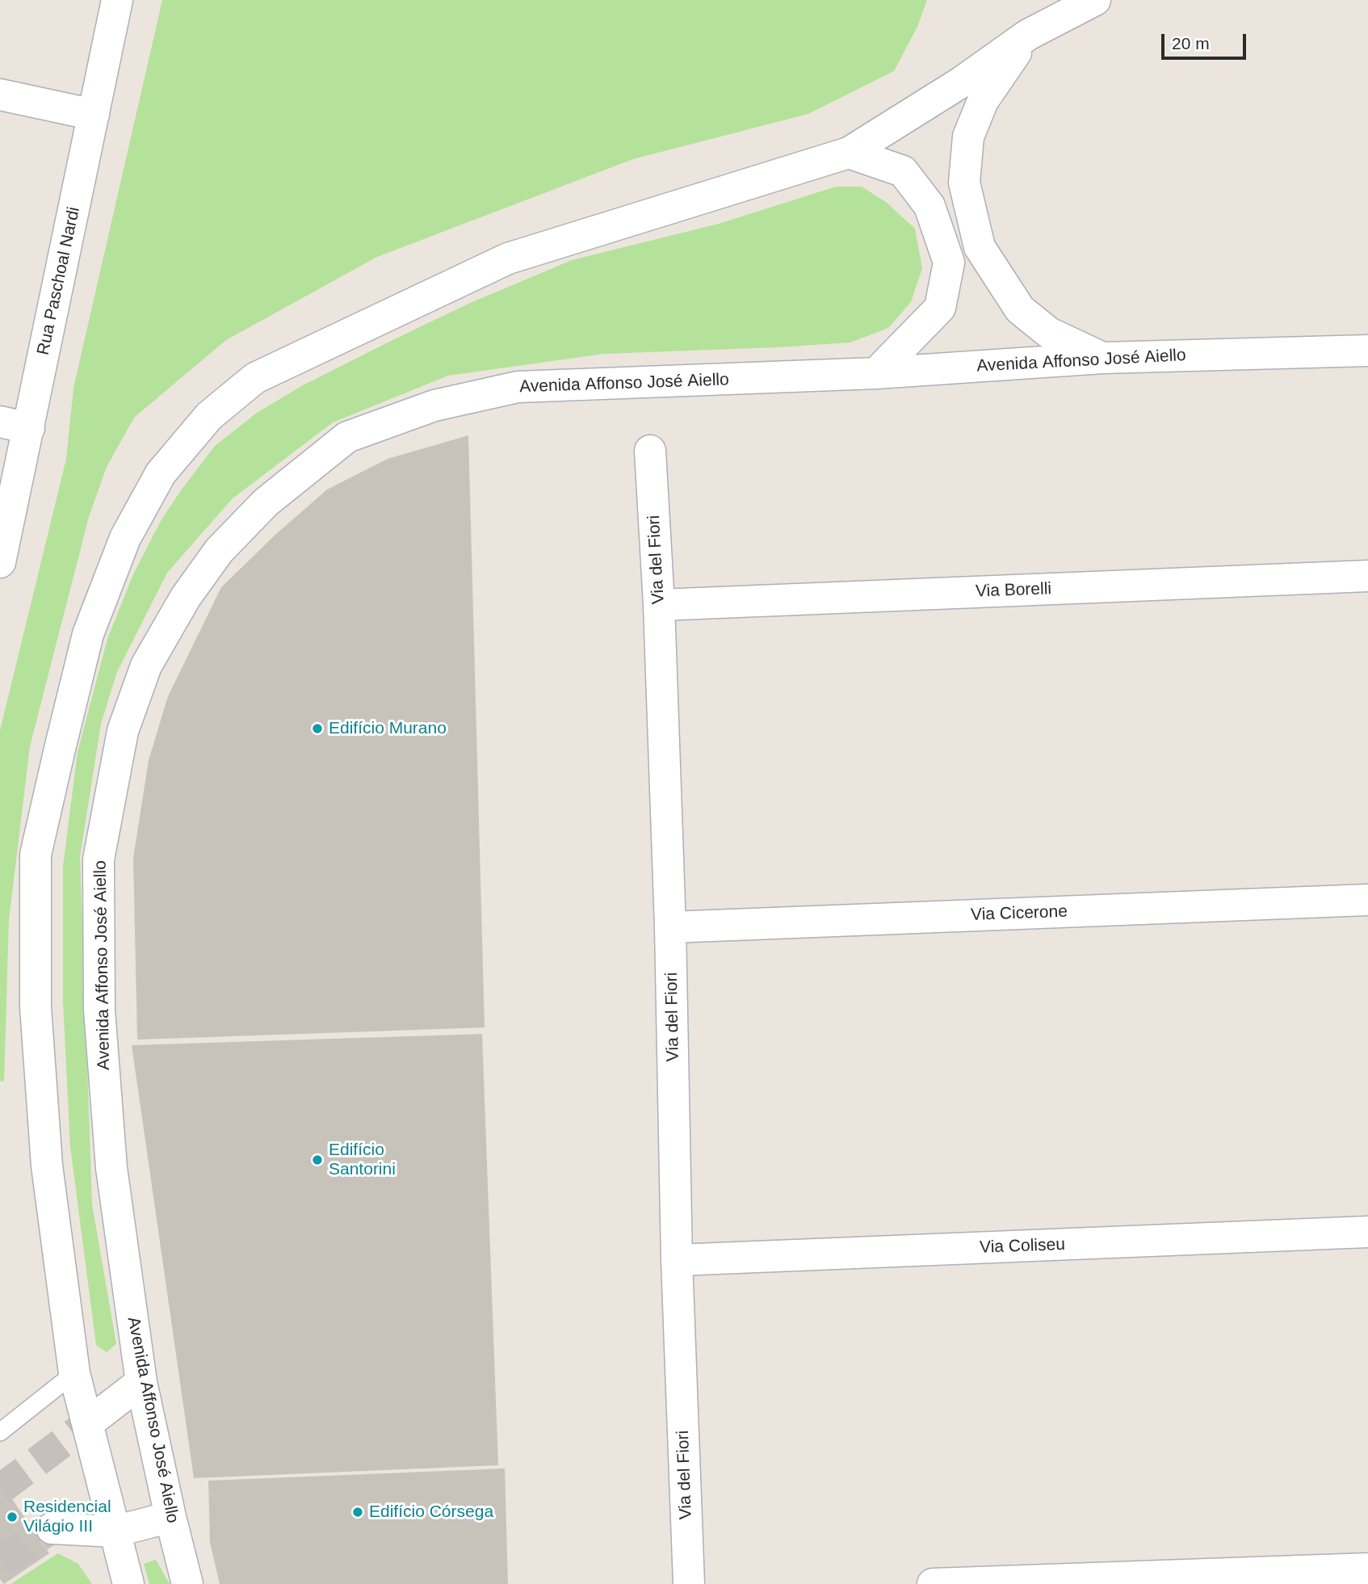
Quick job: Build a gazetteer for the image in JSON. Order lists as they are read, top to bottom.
{
  "streets": {
    "street": [
      "Rua Paschoal Nardi",
      "Avenida Affonso José Aiello",
      "Via del Fiori",
      "Via Borelli",
      "Via Cicerone",
      "Via Coliseu"
    ]
  },
  "crossings": [
    ["Via del Fiori", "Via Borelli"],
    ["Via del Fiori", "Via Cicerone"],
    ["Via del Fiori", "Via Coliseu"]
  ],
  "places": [
    "Edifício Murano",
    "Edifício Santorini",
    "Edifício Córsega",
    "Residencial Világio III"
  ],
  "scale_bar": "20 m"
}
